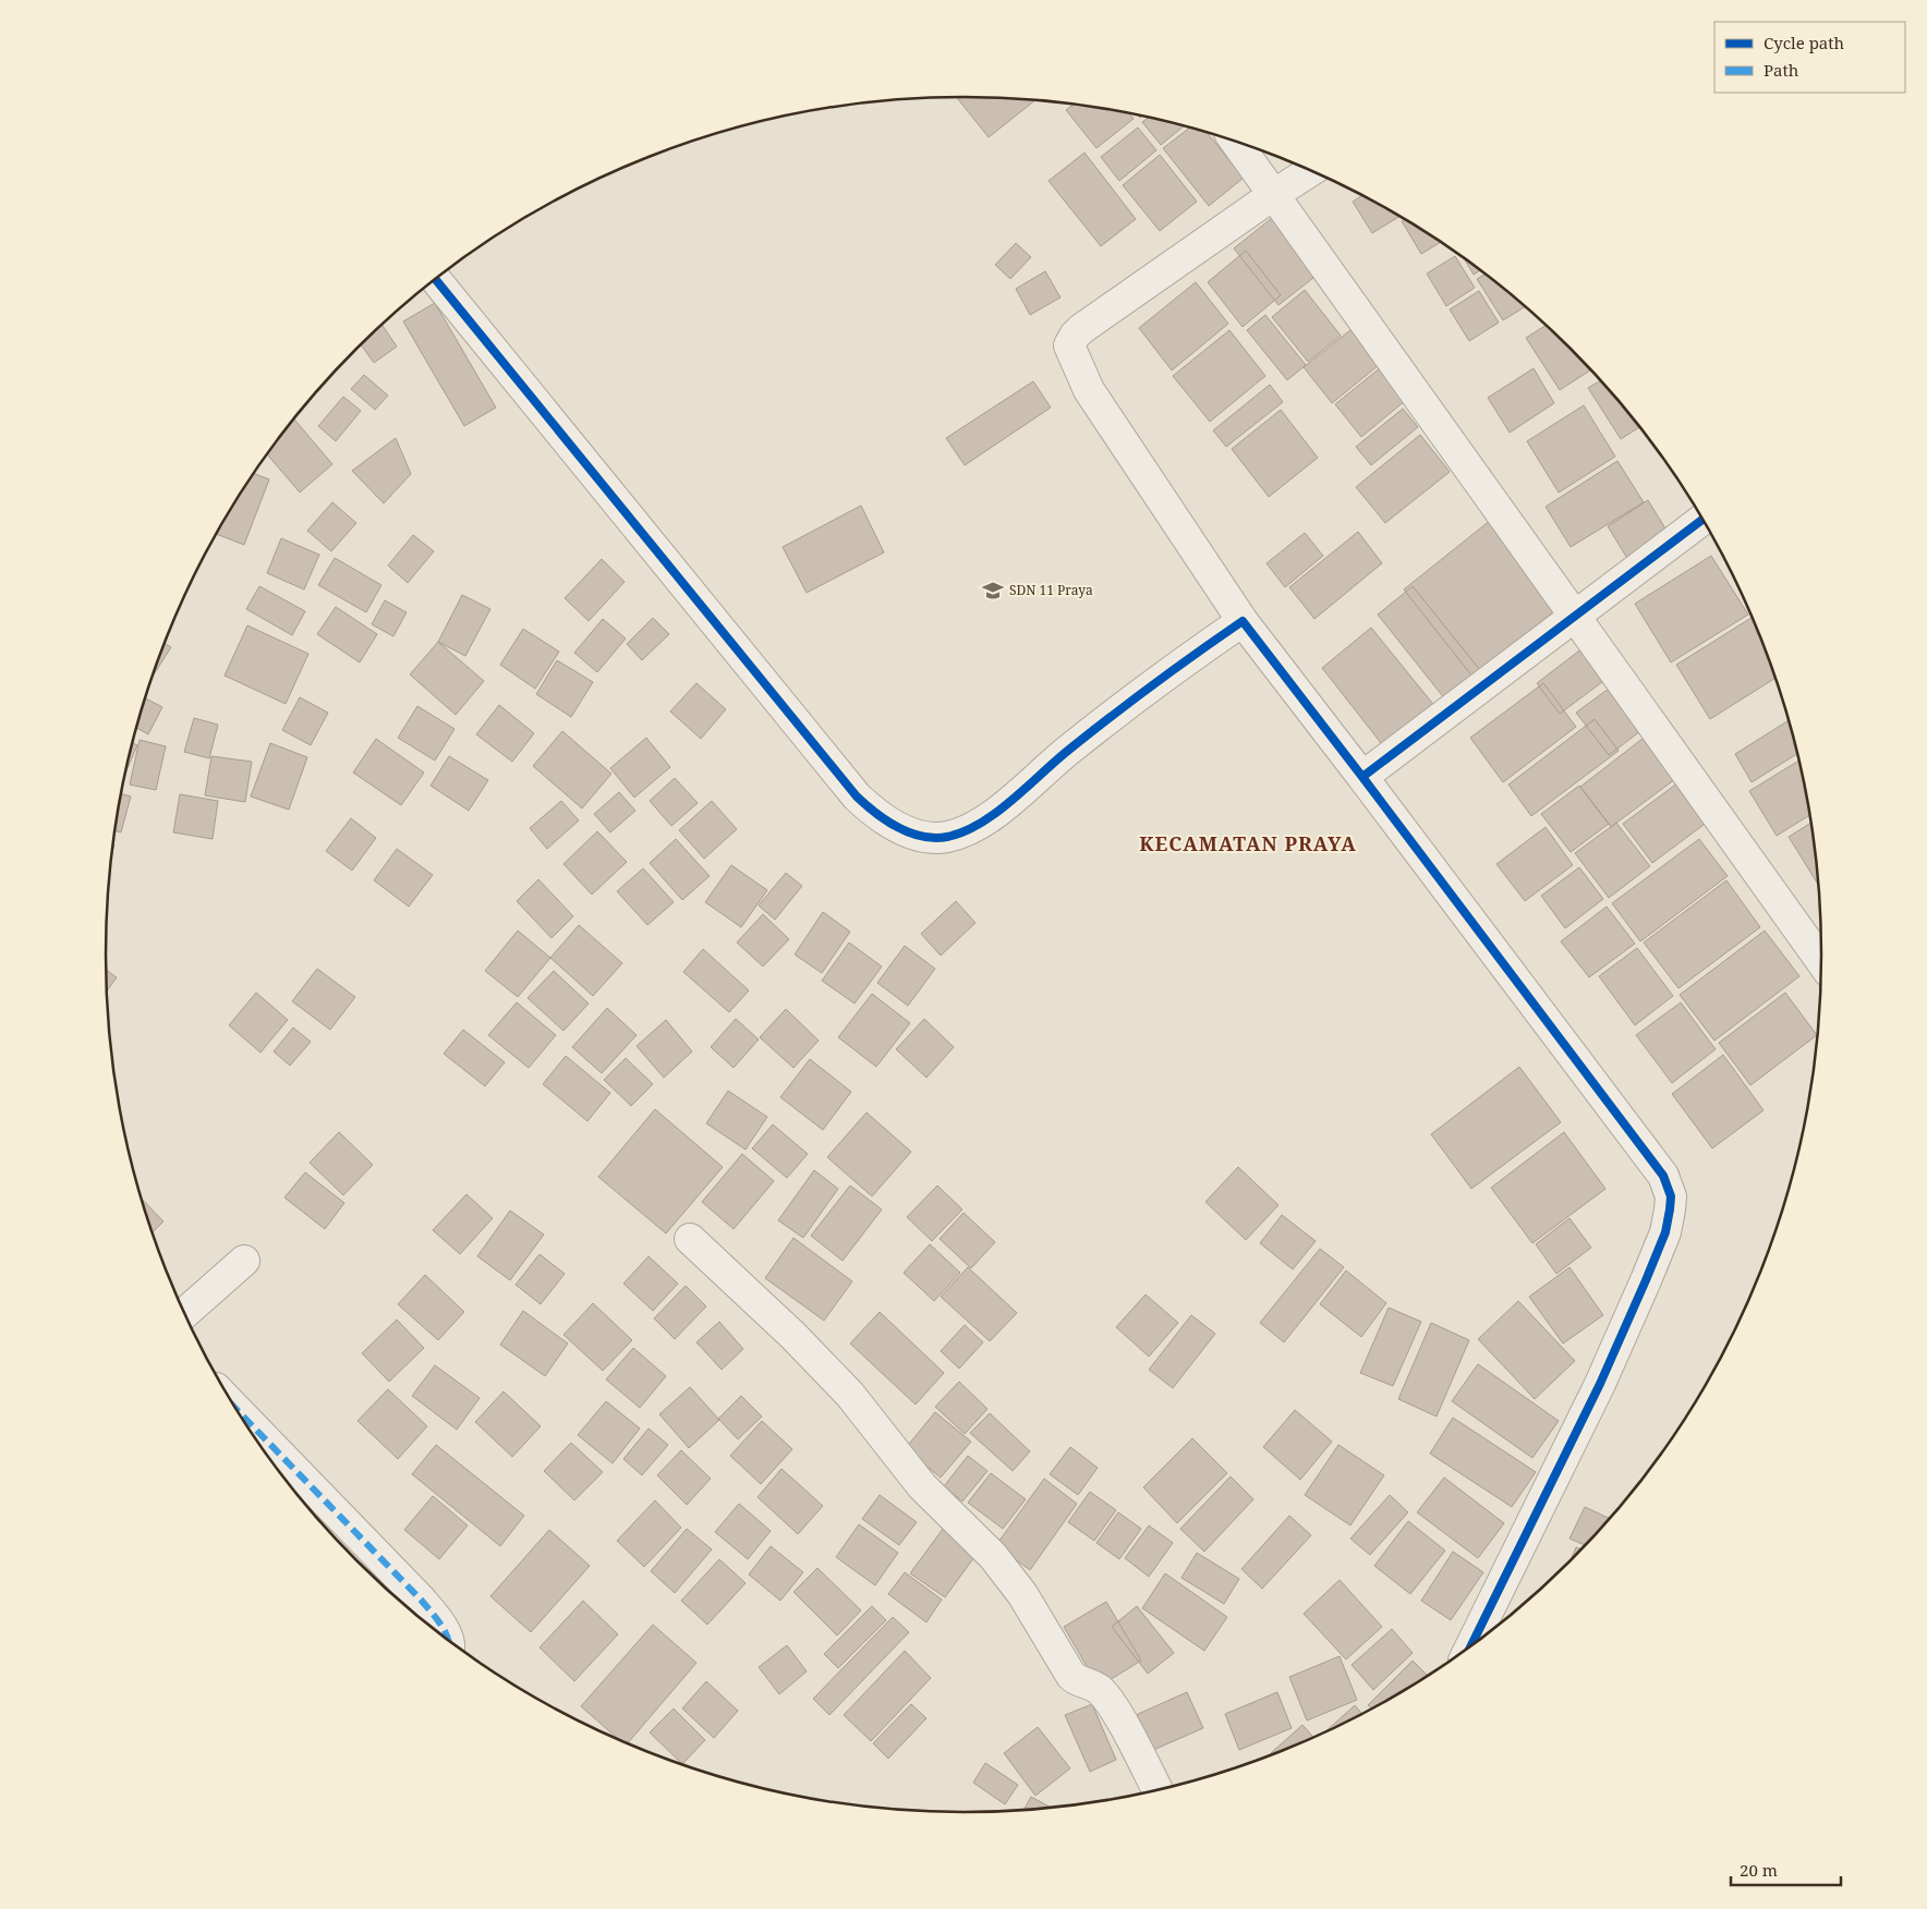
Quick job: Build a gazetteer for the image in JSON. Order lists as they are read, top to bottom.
{
  "districts": ["KECAMATAN PRAYA"],
  "places": {
    "school or university": ["SDN 11 Praya"]
  },
  "legend": ["Cycle path", "Path"],
  "scale_bar": "20 m"
}
